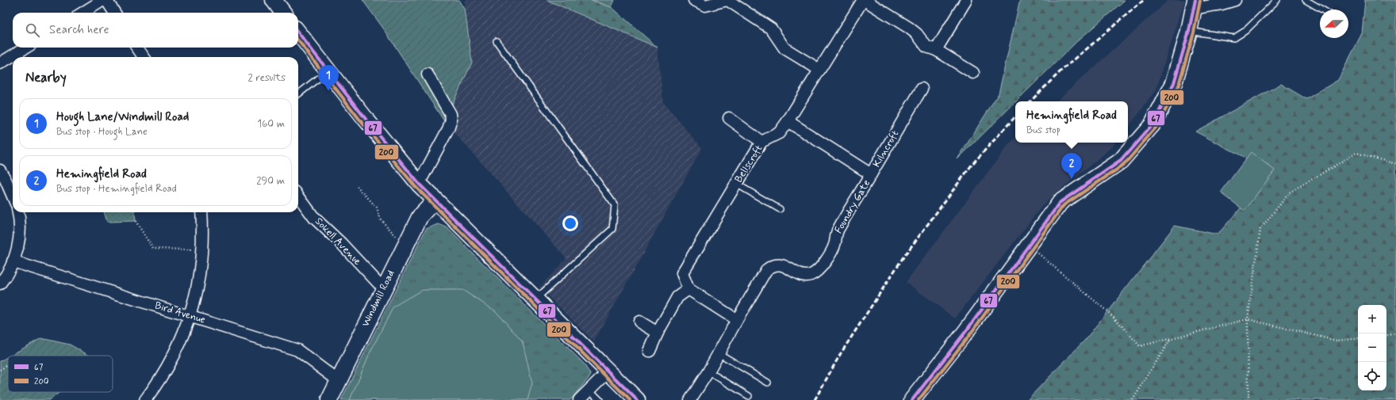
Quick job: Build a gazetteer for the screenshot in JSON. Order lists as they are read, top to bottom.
{
  "streets": {
    "street": [
      "Kilncroft",
      "Bellscroft",
      "Foundry Gate",
      "Sokell Avenue",
      "Windmill Road",
      "Bird Avenue"
    ]
  },
  "crossings": [
    ["Kilncroft", "Bellscroft"],
    ["Kilncroft", "Foundry Gate"],
    ["Sokell Avenue", "Windmill Road"],
    ["Windmill Road", "Bird Avenue"]
  ],
  "lines": ["transit line 67", "transit line 200"],
  "legend": ["67", "200"],
  "north": "left",
  "page": {
    "search": "Search here",
    "heading": ["Nearby", "2 results"],
    "pins": ["1", "2"],
    "list": [
      {
        "mark": "1",
        "name": "Hough Lane/Windmill Road",
        "note": "Bus stop · Hough Lane",
        "value": "160 m"
      },
      {
        "mark": "2",
        "name": "Hemingfield Road",
        "note": "Bus stop · Hemingfield Road",
        "value": "290 m"
      }
    ],
    "popup": ["Hemingfield Road", "Bus stop"],
    "map_buttons": ["+", "−"]
  }
}
